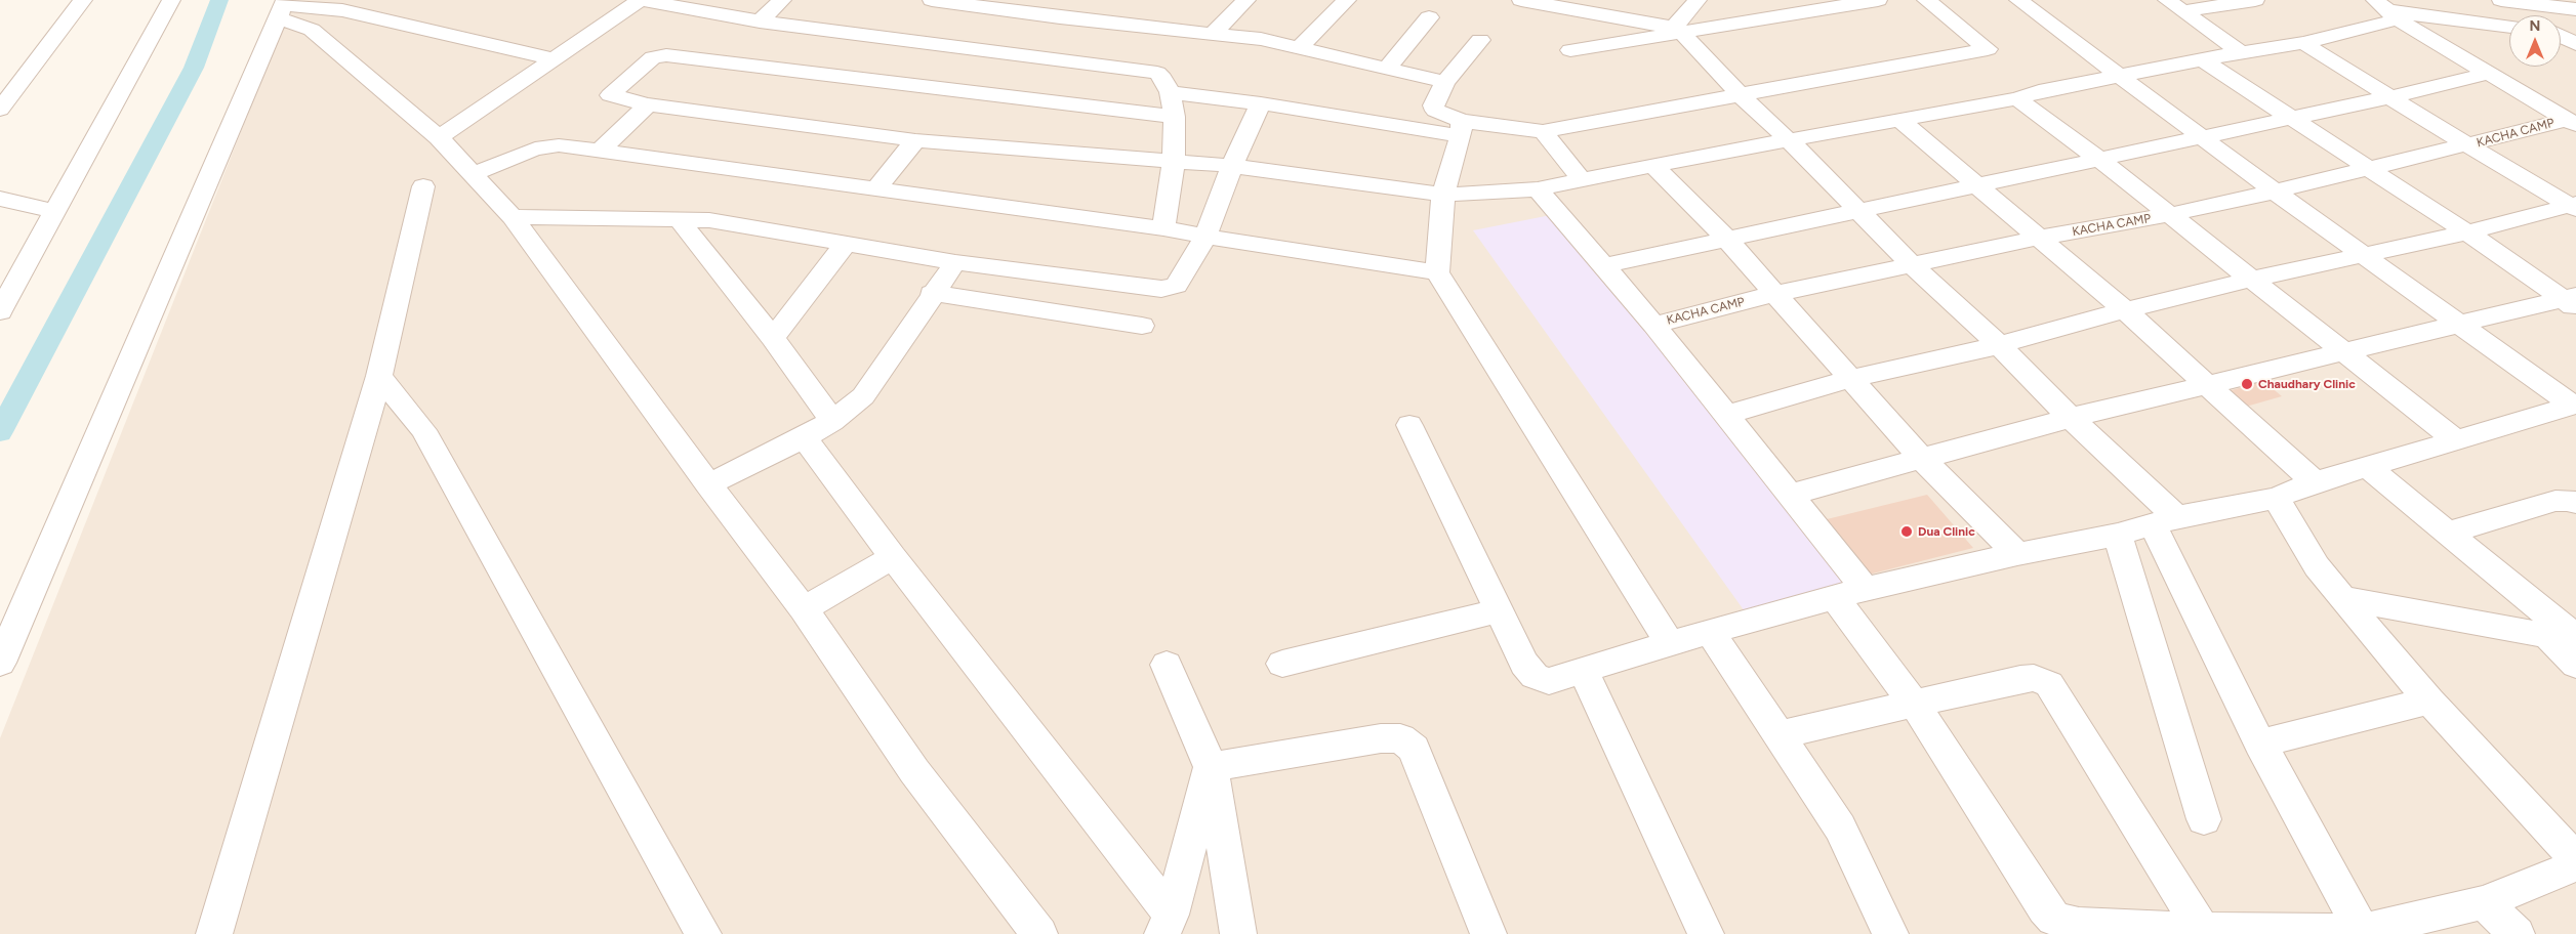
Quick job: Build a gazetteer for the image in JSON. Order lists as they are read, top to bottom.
{
  "streets": {
    "street": ["KACHA CAMP"]
  },
  "places": ["Chaudhary Clinic", "Dua Clinic"],
  "north": "top"
}
